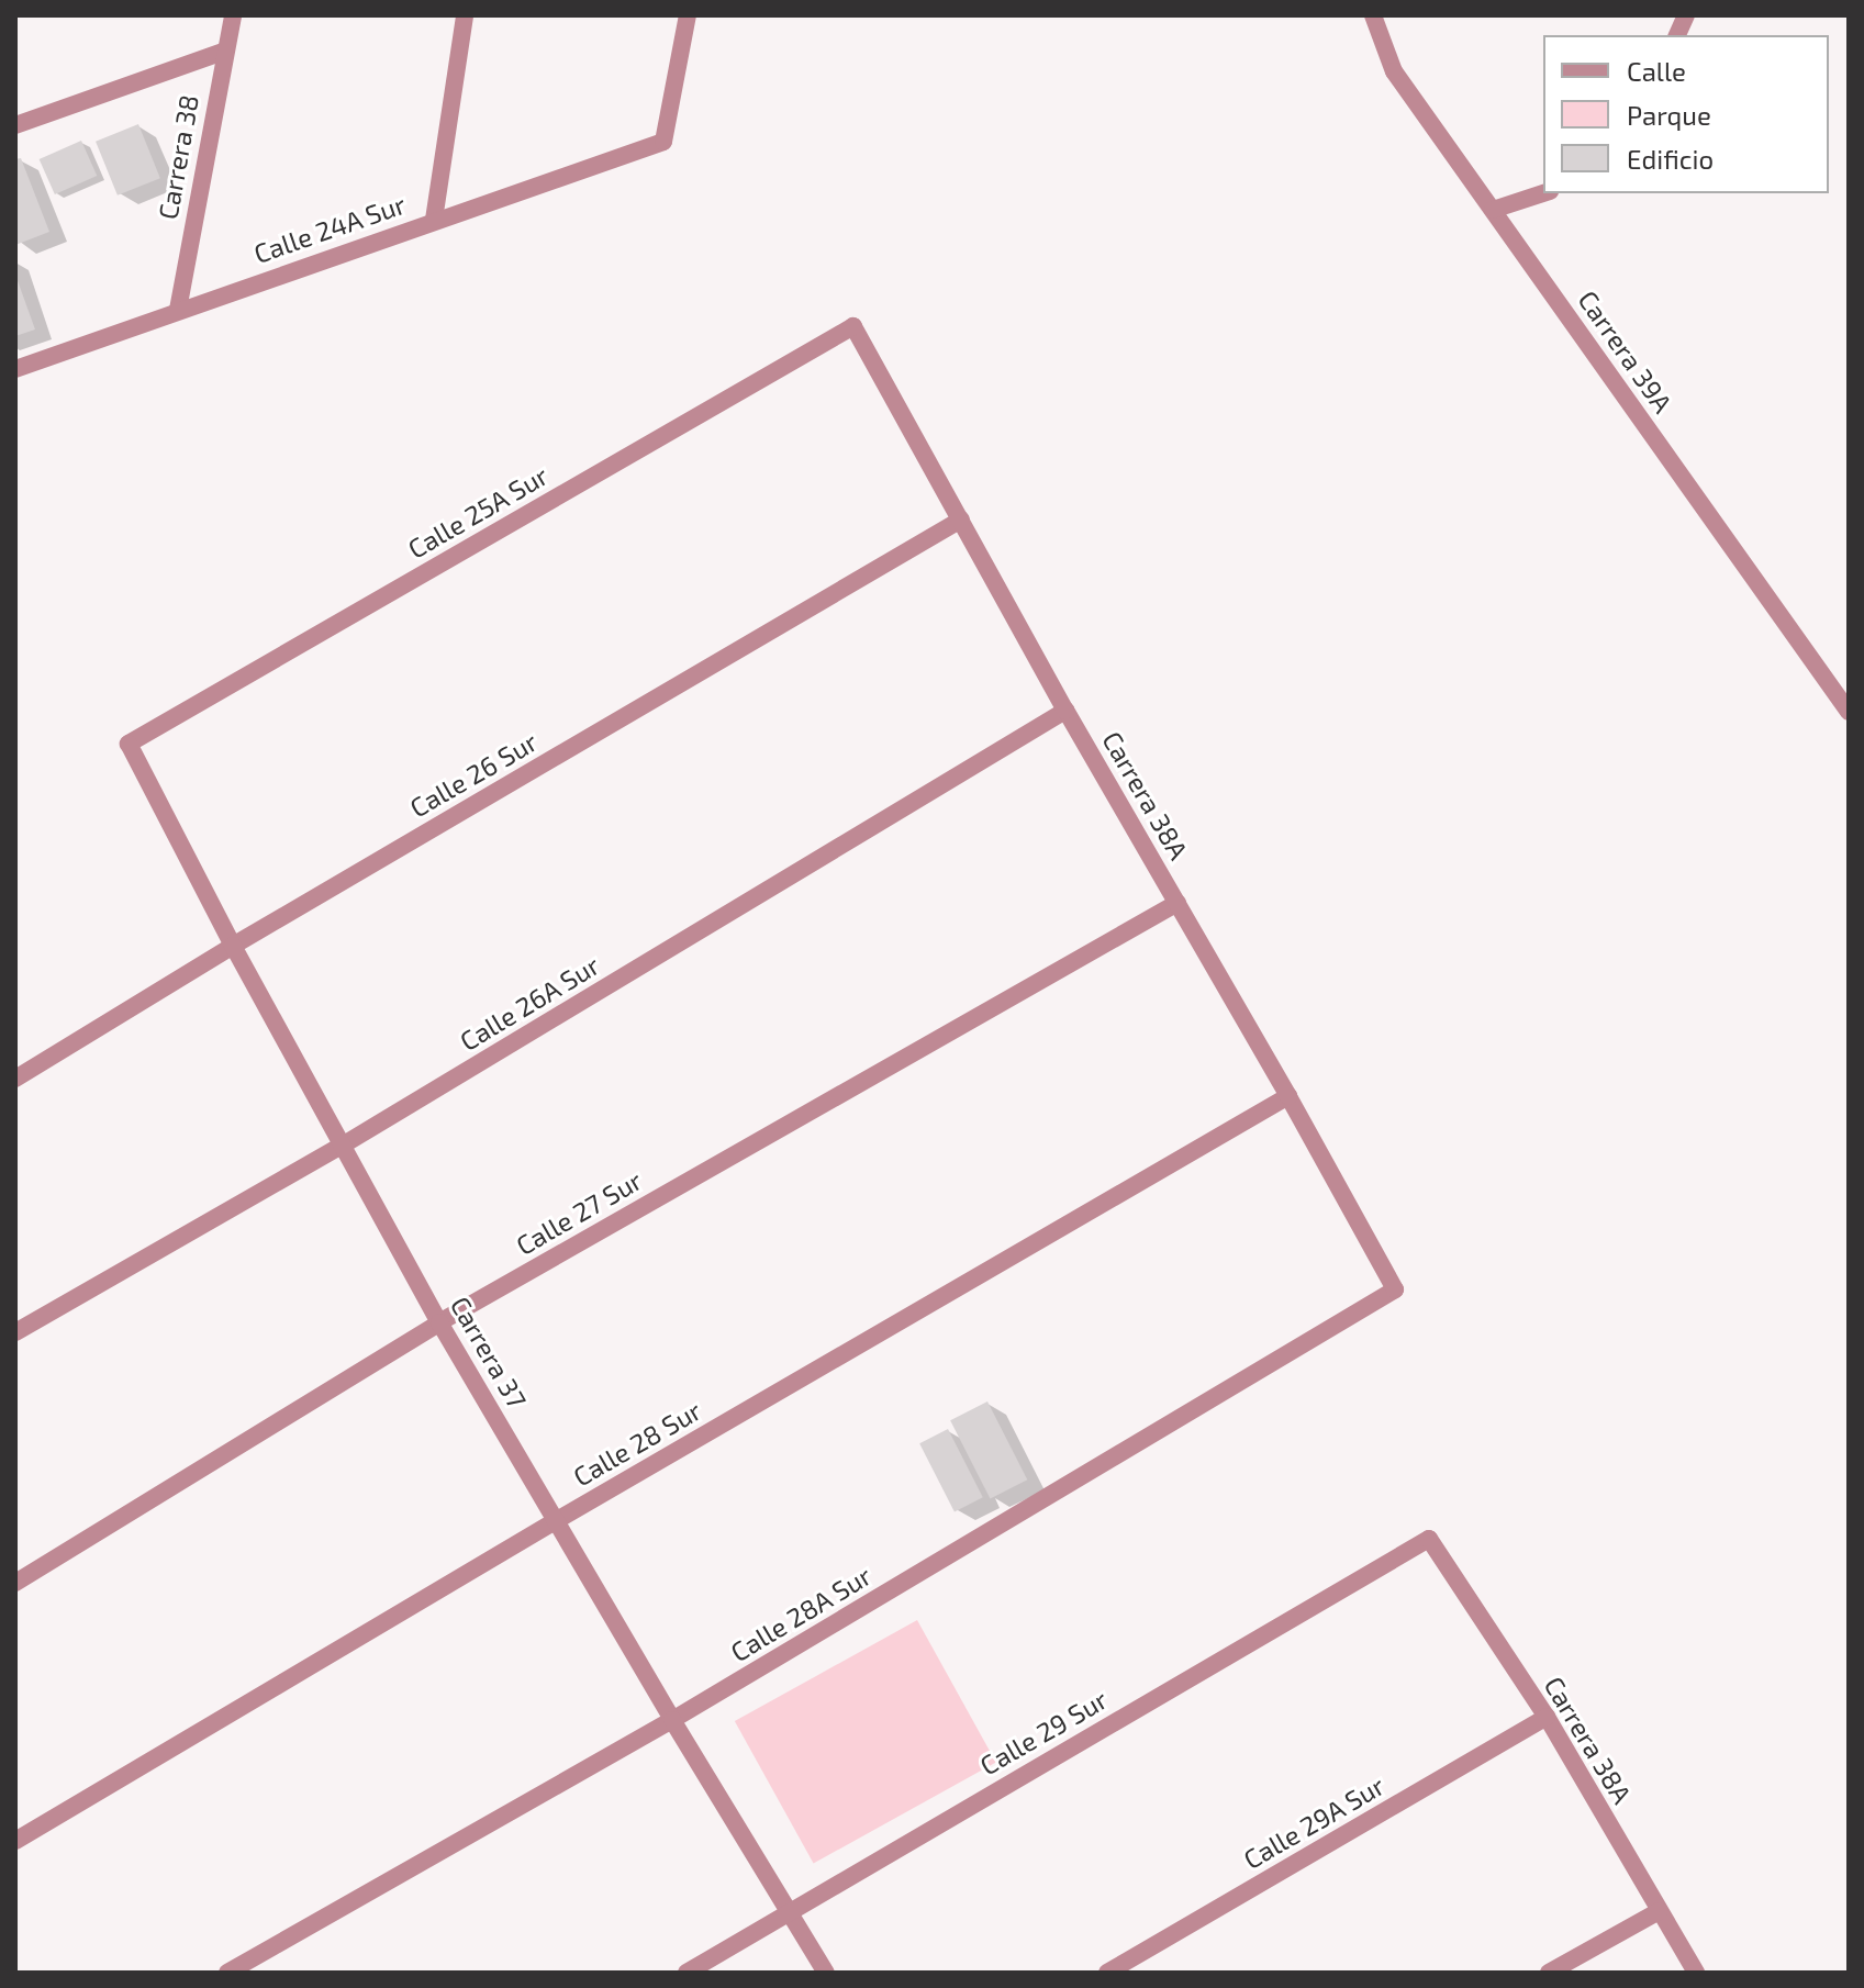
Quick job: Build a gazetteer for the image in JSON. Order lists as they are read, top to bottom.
{
  "streets": {
    "street": [
      "Carrera 38",
      "Calle 24A Sur",
      "Carrera 39A",
      "Calle 25A Sur",
      "Calle 26 Sur",
      "Carrera 38A",
      "Calle 26A Sur",
      "Calle 27 Sur",
      "Carrera 37",
      "Calle 28 Sur",
      "Calle 28A Sur",
      "Calle 29 Sur",
      "Calle 29A Sur"
    ]
  },
  "crossings": [
    ["Carrera 38", "Calle 24A Sur"],
    ["Calle 25A Sur", "Carrera 38A"],
    ["Calle 25A Sur", "Carrera 37"],
    ["Calle 26 Sur", "Carrera 38A"],
    ["Calle 26 Sur", "Carrera 37"],
    ["Carrera 38A", "Calle 26A Sur"],
    ["Carrera 38A", "Calle 27 Sur"],
    ["Carrera 38A", "Calle 28 Sur"],
    ["Carrera 38A", "Calle 28A Sur"],
    ["Carrera 38A", "Calle 29 Sur"],
    ["Carrera 38A", "Calle 29A Sur"],
    ["Calle 26A Sur", "Carrera 37"],
    ["Calle 27 Sur", "Carrera 37"],
    ["Carrera 37", "Calle 28 Sur"],
    ["Carrera 37", "Calle 28A Sur"],
    ["Carrera 37", "Calle 29 Sur"]
  ],
  "legend": ["Calle", "Parque", "Edificio"]
}
